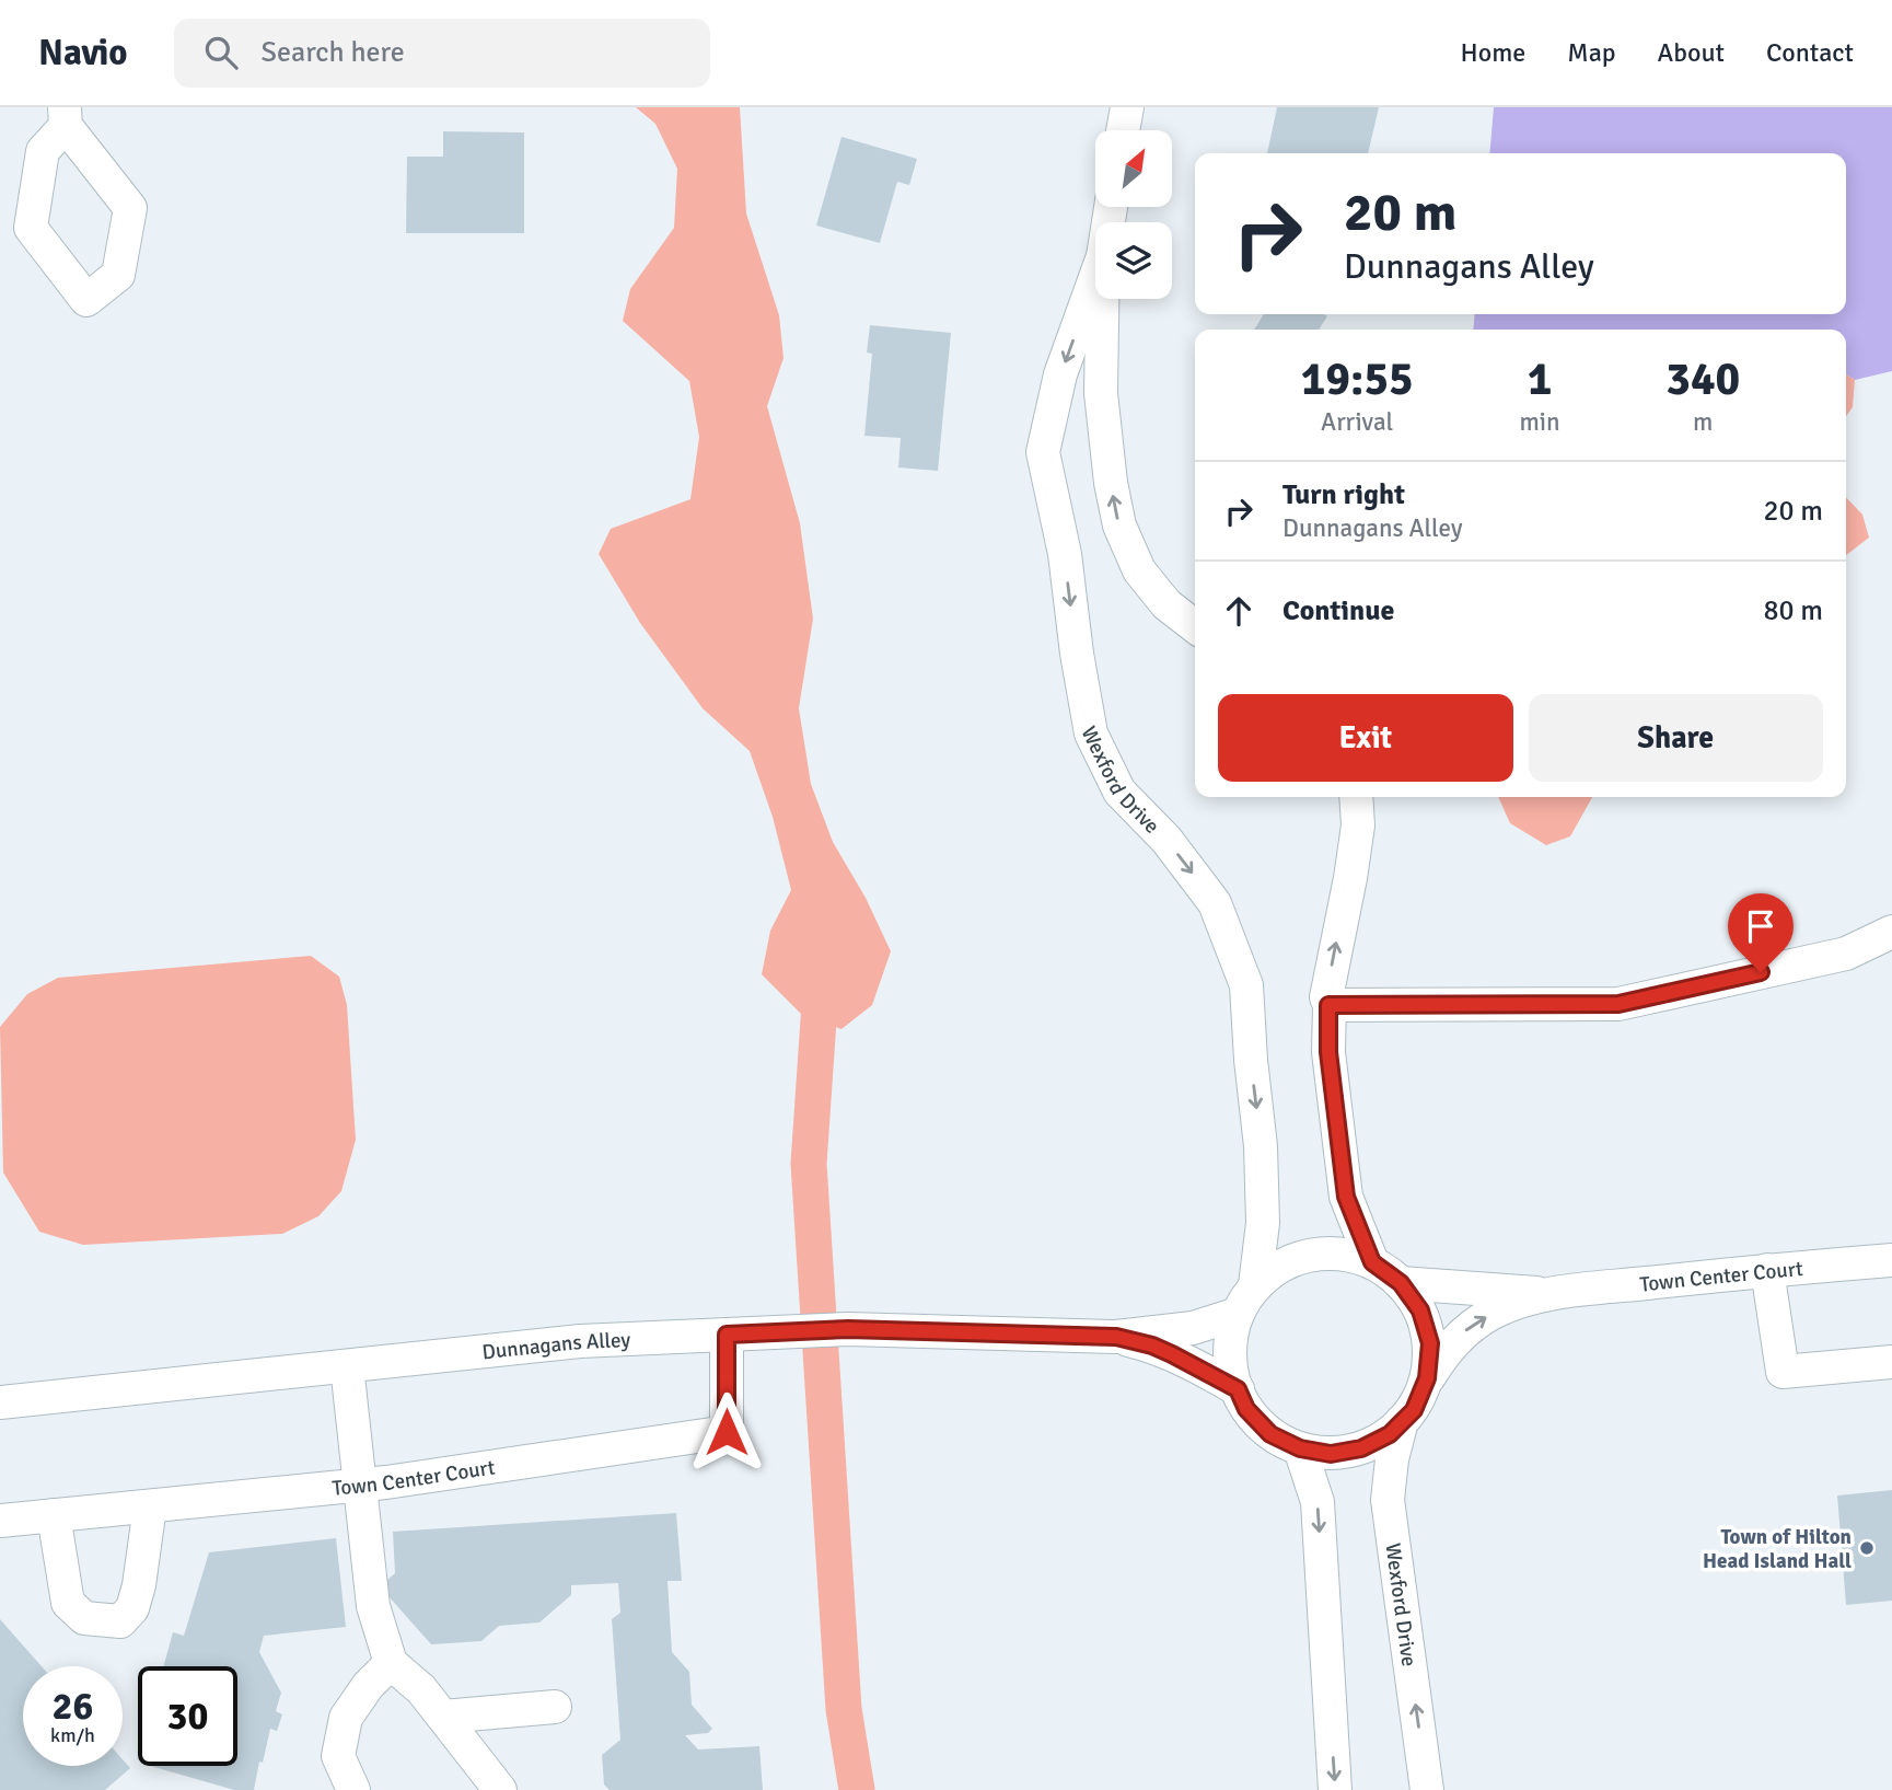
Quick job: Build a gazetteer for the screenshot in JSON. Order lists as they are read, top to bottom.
{
  "streets": {
    "street": ["Wexford Drive", "Town Center Court", "Dunnagans Alley"]
  },
  "crossings": [
    ["Town Center Court", "Dunnagans Alley"]
  ],
  "places": ["Town of Hilton Head Island Hall"],
  "north": "top right",
  "page": {
    "header": "Navio",
    "search": "Search here",
    "nav": [
      "Home",
      "Map",
      "About",
      "Contact"
    ],
    "turn": ["20 m", "Dunnagans Alley"],
    "eta": [
      "19:55",
      "Arrival",
      "1",
      "min",
      "340",
      "m"
    ],
    "list": [
      {
        "name": "Turn right",
        "note": "Dunnagans Alley",
        "value": "20 m"
      },
      {
        "name": "Continue",
        "value": "80 m"
      }
    ],
    "buttons": ["Exit", "Share"],
    "speed": "26 km/h",
    "limit": "30"
  }
}
